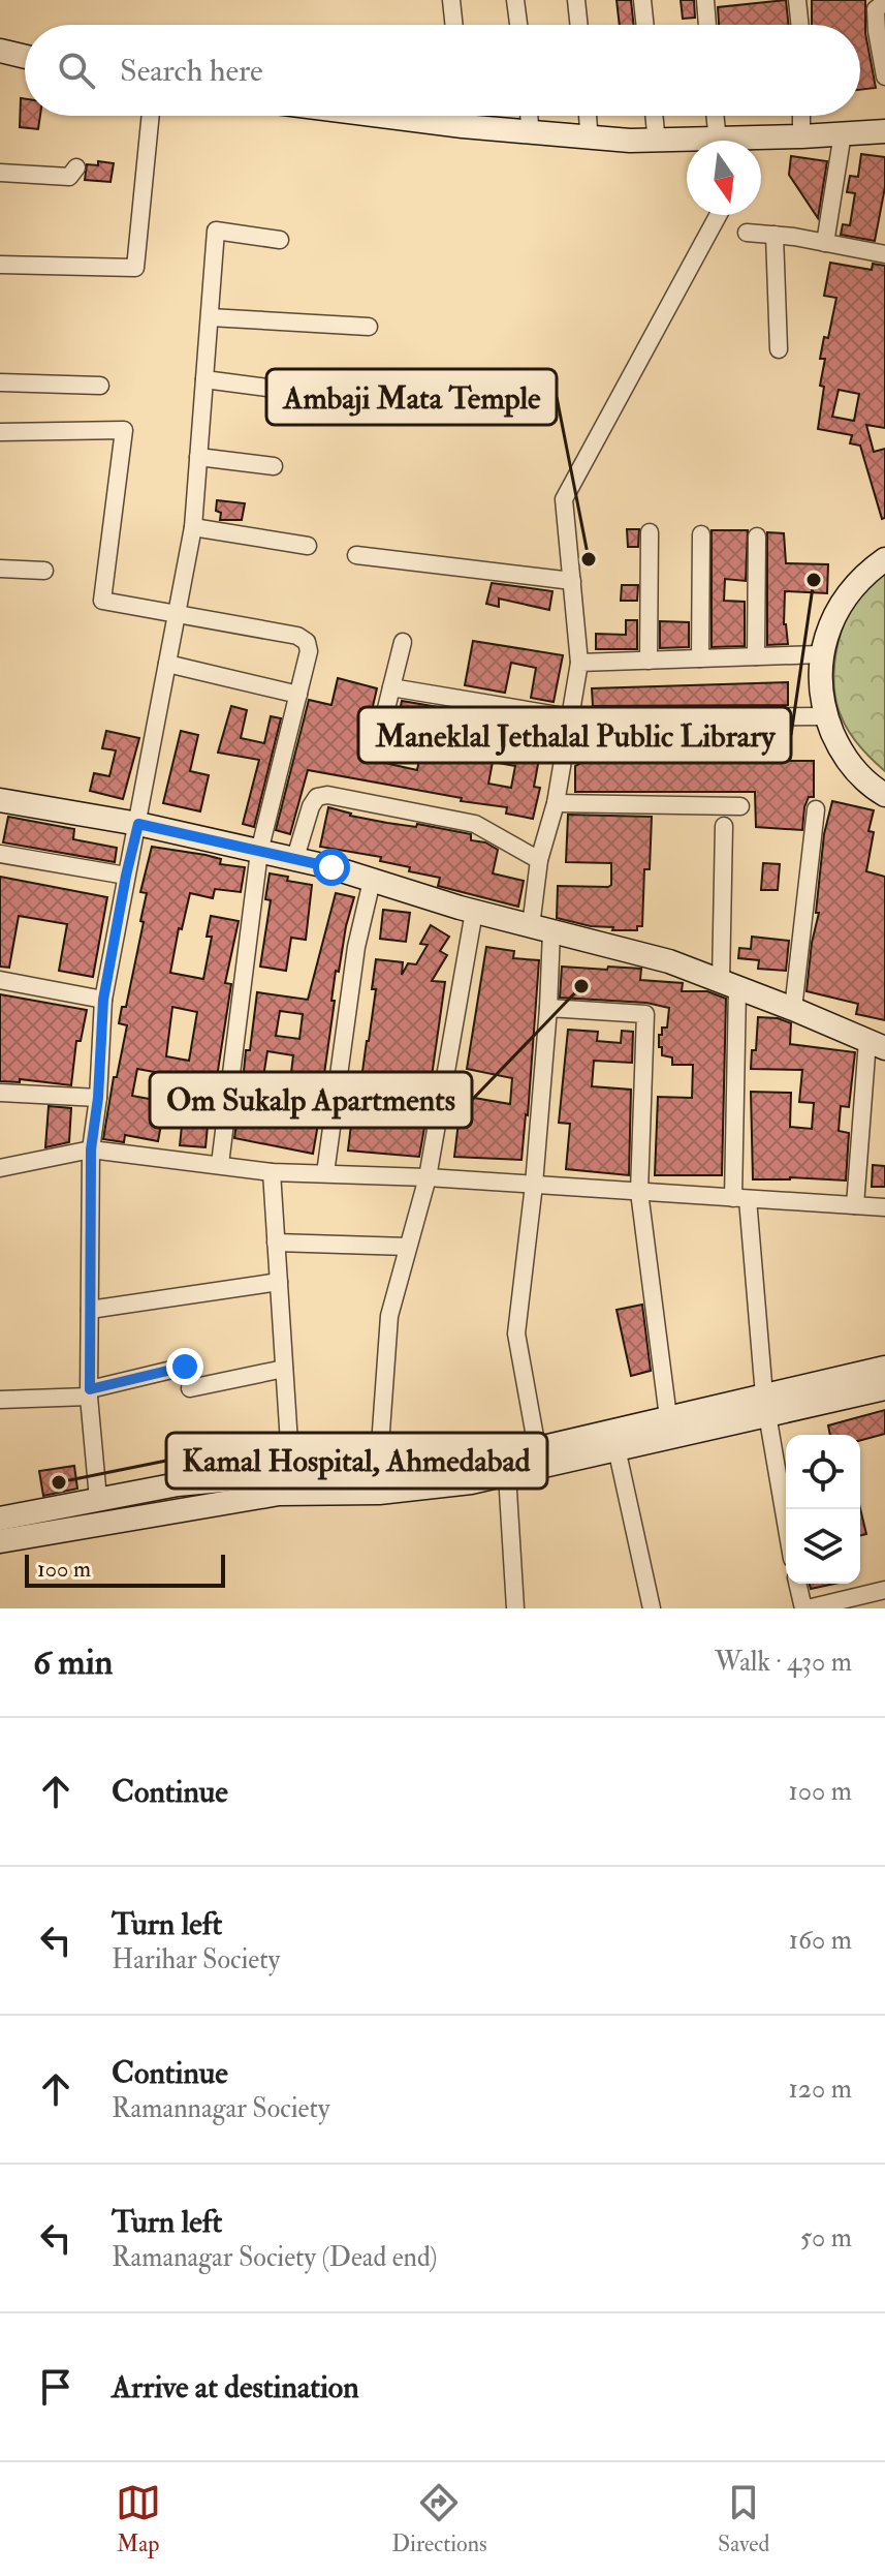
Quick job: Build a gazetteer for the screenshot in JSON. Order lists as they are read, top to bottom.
{
  "places": [
    "Ambaji Mata Temple",
    "Maneklal Jethalal Public Library",
    "Om Sukalp Apartments",
    "Kamal Hospital, Ahmedabad"
  ],
  "scale_bar": "100 m",
  "north": "bottom",
  "page": {
    "search": "Search here",
    "scale": "100 m",
    "heading": ["6 min", "Walk · 430 m"],
    "list": [
      ["Continue", "100 m"],
      ["Turn left", "Harihar Society", "160 m"],
      ["Continue", "Ramannagar Society", "120 m"],
      ["Turn left", "Ramanagar Society (Dead end)", "50 m"],
      "Arrive at destination"
    ],
    "nav": ["Map", "Directions", "Saved"]
  }
}
